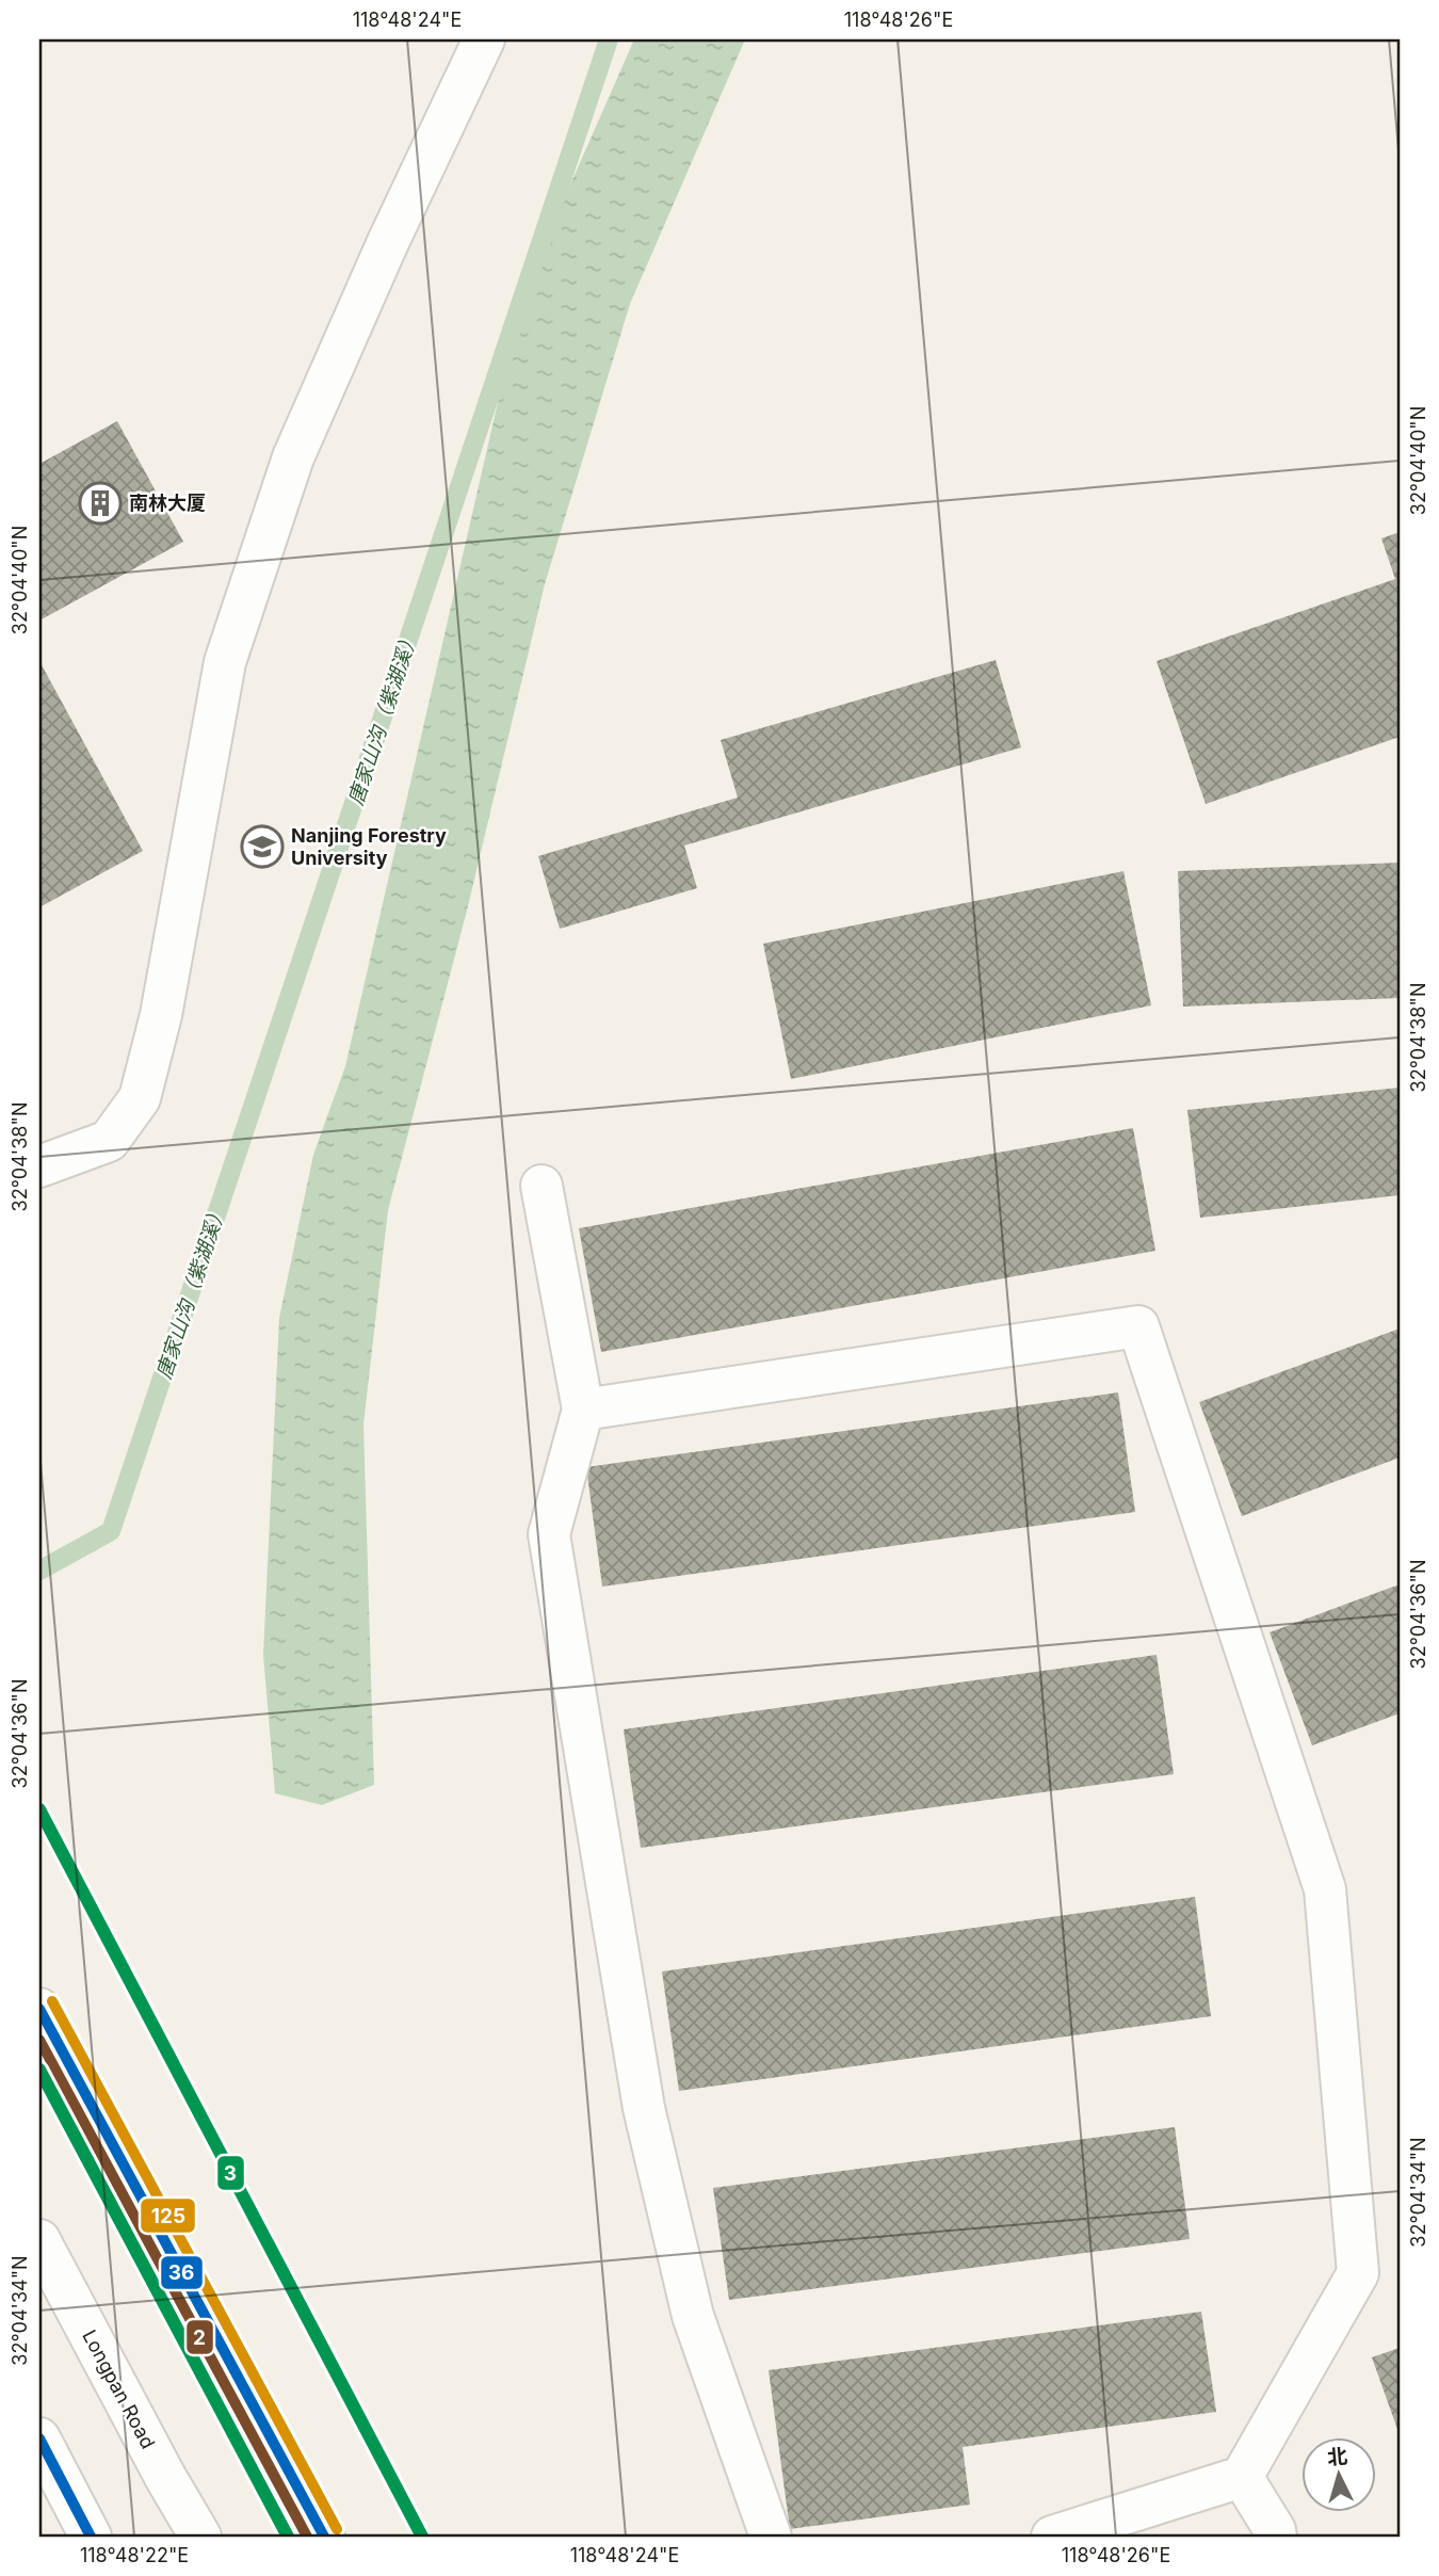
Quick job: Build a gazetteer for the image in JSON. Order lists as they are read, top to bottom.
{
  "streets": {
    "street": ["Longpan Road"]
  },
  "water": ["唐家山沟（紫湖溪）"],
  "places": {
    "building": ["南林大厦"],
    "school or university": ["Nanjing Forestry University"]
  },
  "lines": [
    "transit line 3",
    "transit line 125",
    "transit line 36",
    "transit line 2"
  ],
  "north": "top",
  "coordinates": [
    "118°48'24\"E",
    "118°48'26\"E",
    "32°04'40\"N",
    "32°04'38\"N",
    "32°04'36\"N",
    "32°04'34\"N",
    "118°48'22\"E"
  ]
}
